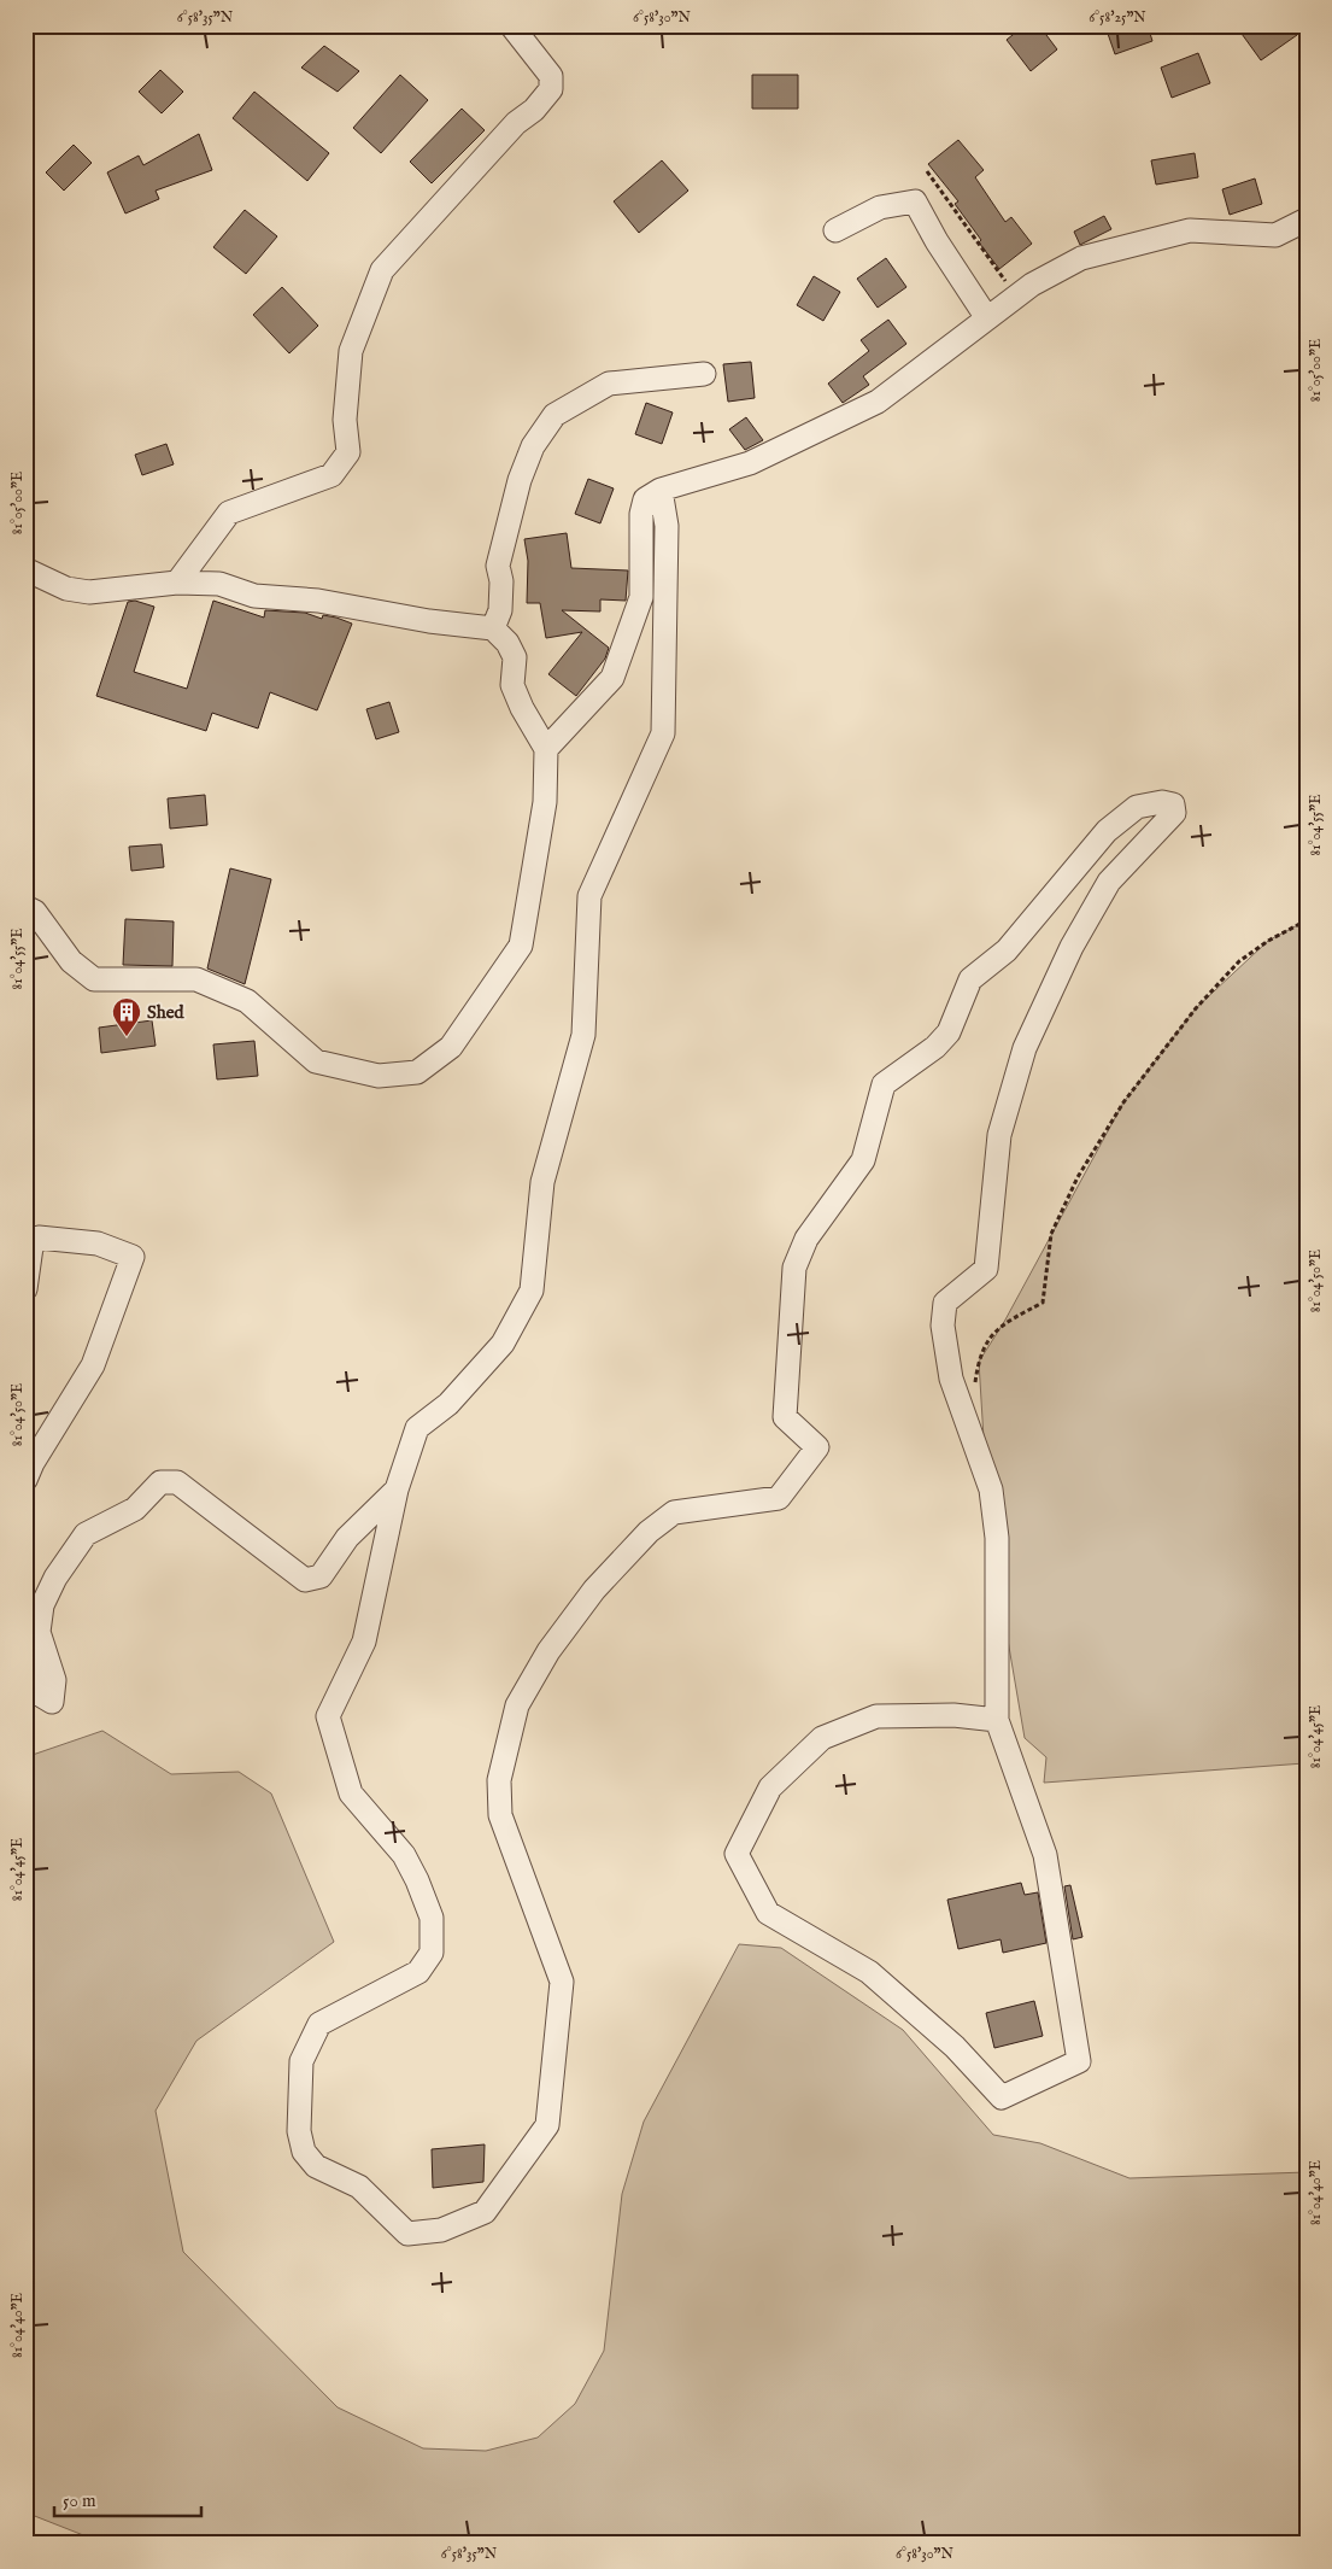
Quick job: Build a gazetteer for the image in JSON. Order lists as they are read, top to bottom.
{
  "places": {
    "building": ["Shed"]
  },
  "scale_bar": "50 m",
  "coordinates": [
    "6°58'35\"N",
    "6°58'30\"N",
    "6°58'25\"N",
    "81°05'00\"E",
    "81°04'55\"E",
    "81°04'50\"E",
    "81°04'45\"E",
    "81°04'40\"E"
  ]
}
